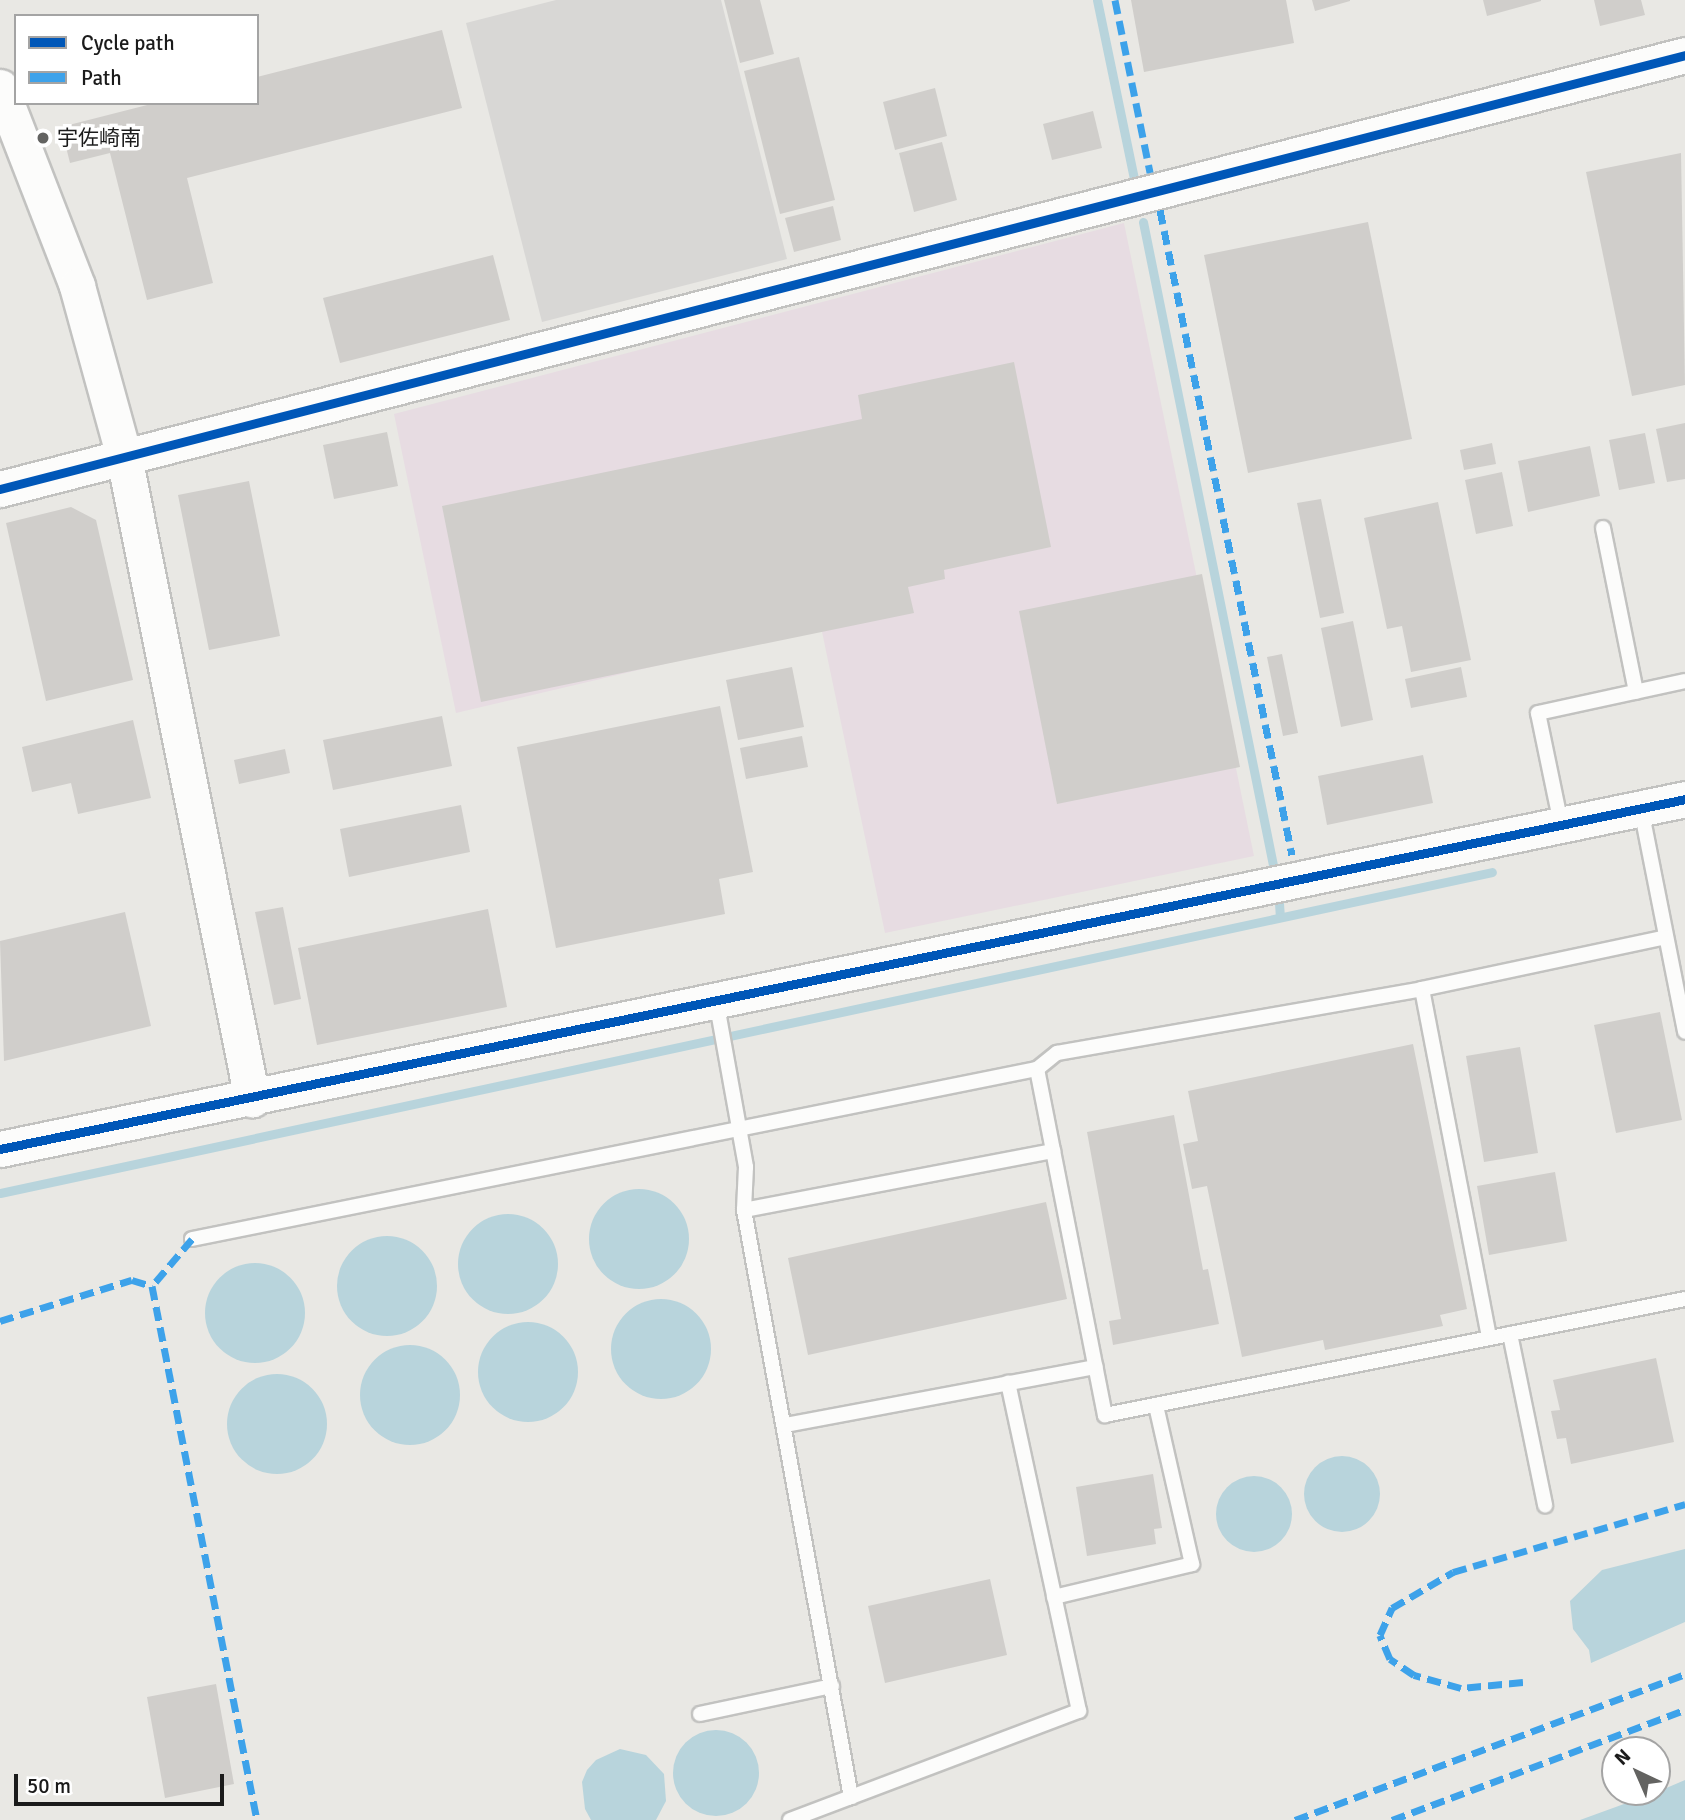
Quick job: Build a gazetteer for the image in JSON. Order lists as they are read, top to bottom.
{
  "places": ["宇佐崎南"],
  "legend": ["Cycle path", "Path"],
  "scale_bar": "50 m",
  "north": "top left"
}
